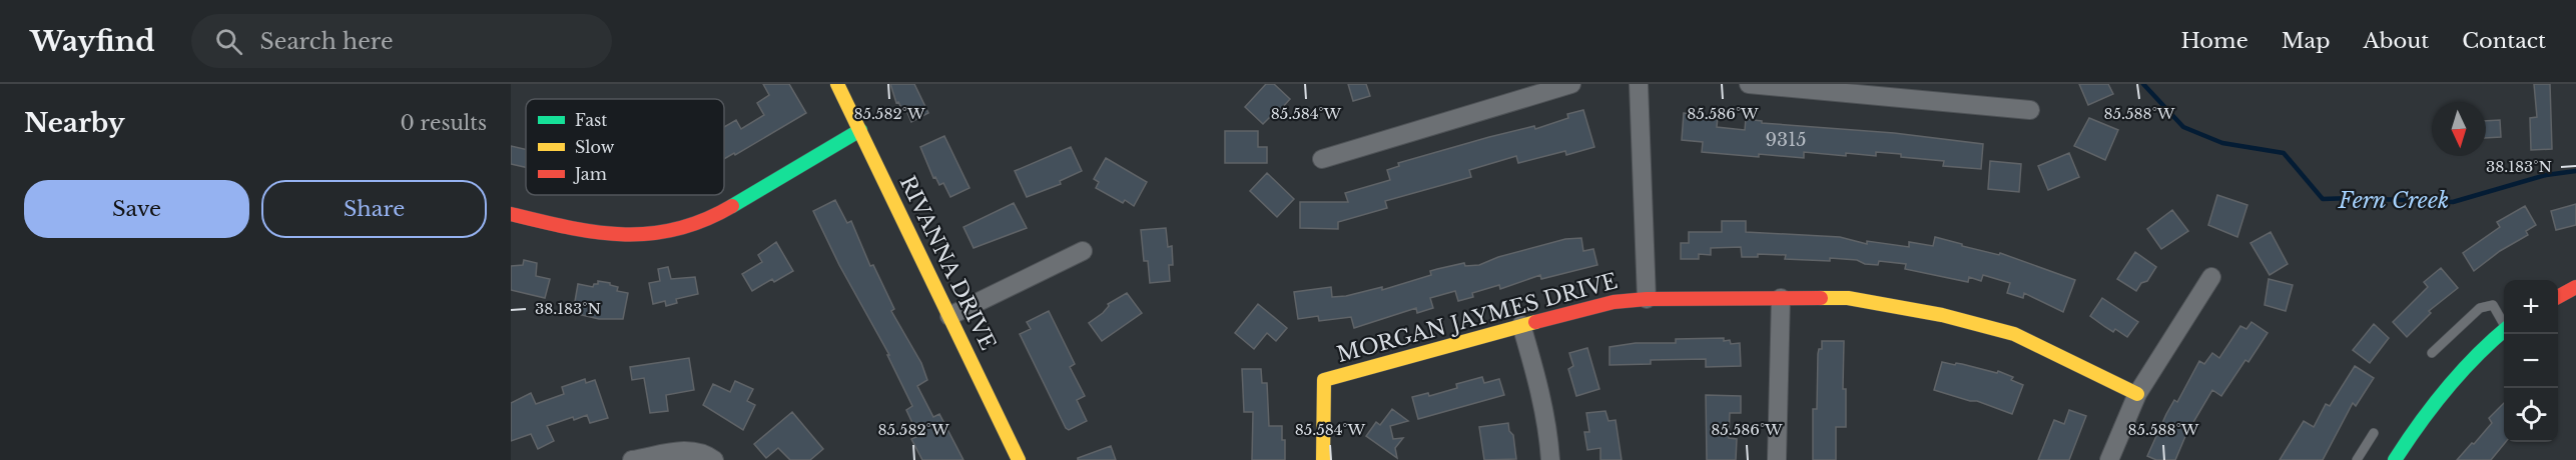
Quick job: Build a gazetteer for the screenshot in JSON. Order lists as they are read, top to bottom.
{
  "streets": {
    "street": ["RIVANNA DRIVE", "MORGAN JAYMES DRIVE"]
  },
  "water": ["Fern Creek"],
  "house_numbers": ["9315"],
  "legend": ["Fast", "Slow", "Jam"],
  "north": "bottom",
  "page": {
    "header": "Wayfind",
    "search": "Search here",
    "nav": [
      "Home",
      "Map",
      "About",
      "Contact"
    ],
    "heading": ["Nearby", "0 results"],
    "buttons": ["Save", "Share"],
    "map_buttons": ["+", "−"]
  },
  "coordinates": [
    "85.582°W",
    "85.584°W",
    "85.586°W",
    "85.588°W",
    "38.183°N"
  ]
}
